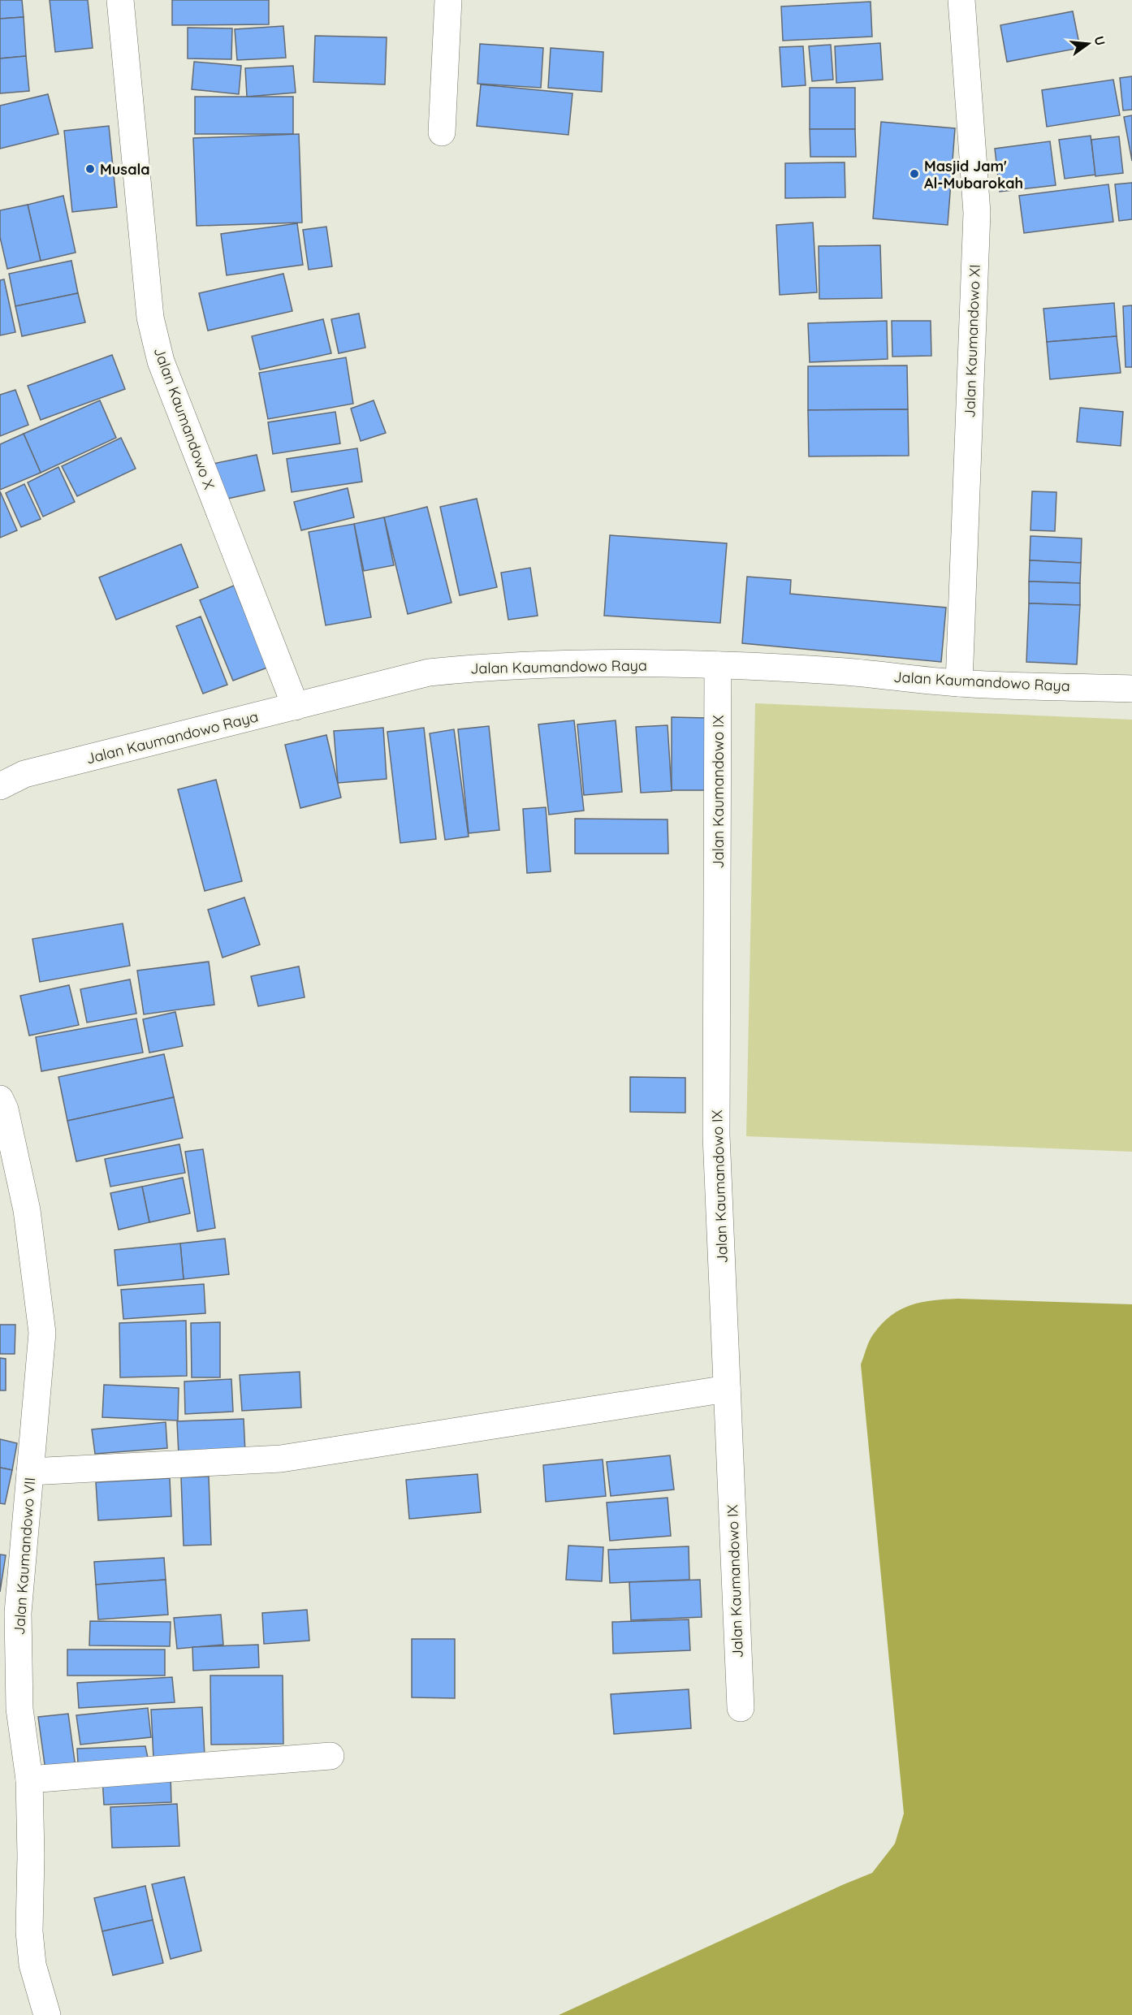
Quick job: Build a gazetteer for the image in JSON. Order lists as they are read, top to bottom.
{
  "streets": {
    "street": [
      "Jalan Kaumandowo XI",
      "Jalan Kaumandowo X",
      "Jalan Kaumandowo Raya",
      "Jalan Kaumandowo IX",
      "Jalan Kaumandowo VII"
    ]
  },
  "crossings": [
    ["Jalan Kaumandowo XI", "Jalan Kaumandowo Raya"],
    ["Jalan Kaumandowo X", "Jalan Kaumandowo Raya"],
    ["Jalan Kaumandowo Raya", "Jalan Kaumandowo IX"]
  ],
  "places": ["Musala", "Masjid Jam' Al-Mubarokah"],
  "north": "right"
}
